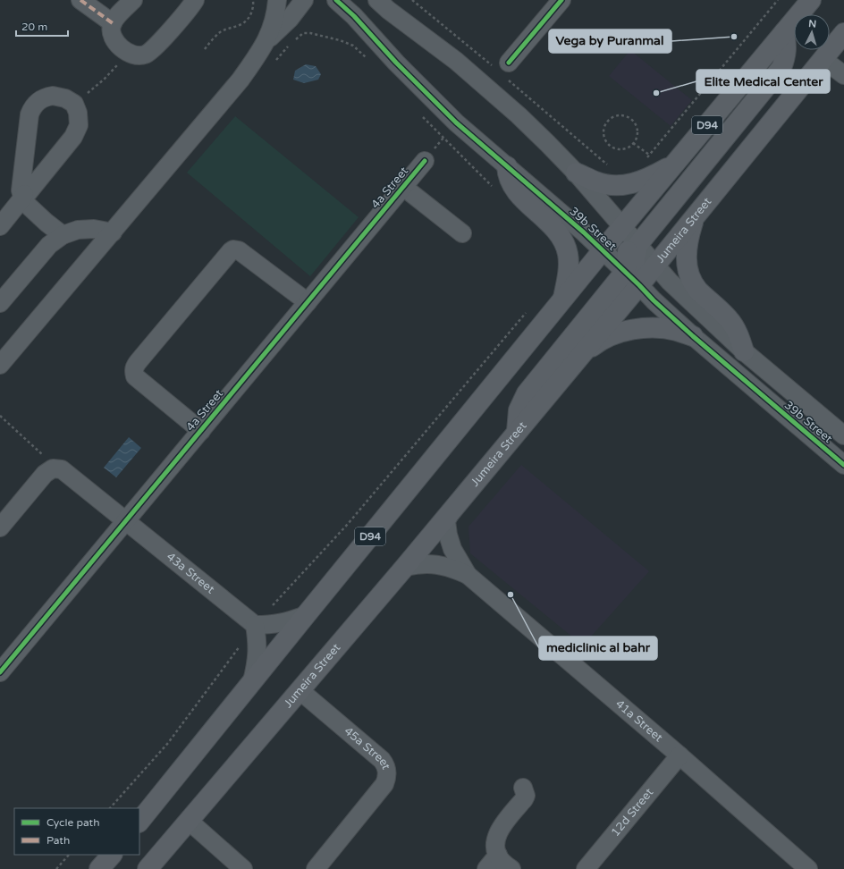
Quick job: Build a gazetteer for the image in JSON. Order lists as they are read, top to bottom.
{
  "streets": {
    "main road": ["D94", "Jumeira Street"],
    "street": [
      "4a Street",
      "39b Street",
      "43a Street",
      "41a Street",
      "45a Street",
      "12d Street"
    ]
  },
  "crossings": [
    ["D94", "39b Street"],
    ["4a Street", "43a Street"],
    ["39b Street", "Jumeira Street"],
    ["Jumeira Street", "41a Street"],
    ["Jumeira Street", "45a Street"],
    ["41a Street", "12d Street"]
  ],
  "places": ["Vega by Puranmal", "Elite Medical Center", "mediclinic al bahr"],
  "legend": ["Cycle path", "Path"],
  "scale_bar": "20 m",
  "north": "top"
}
